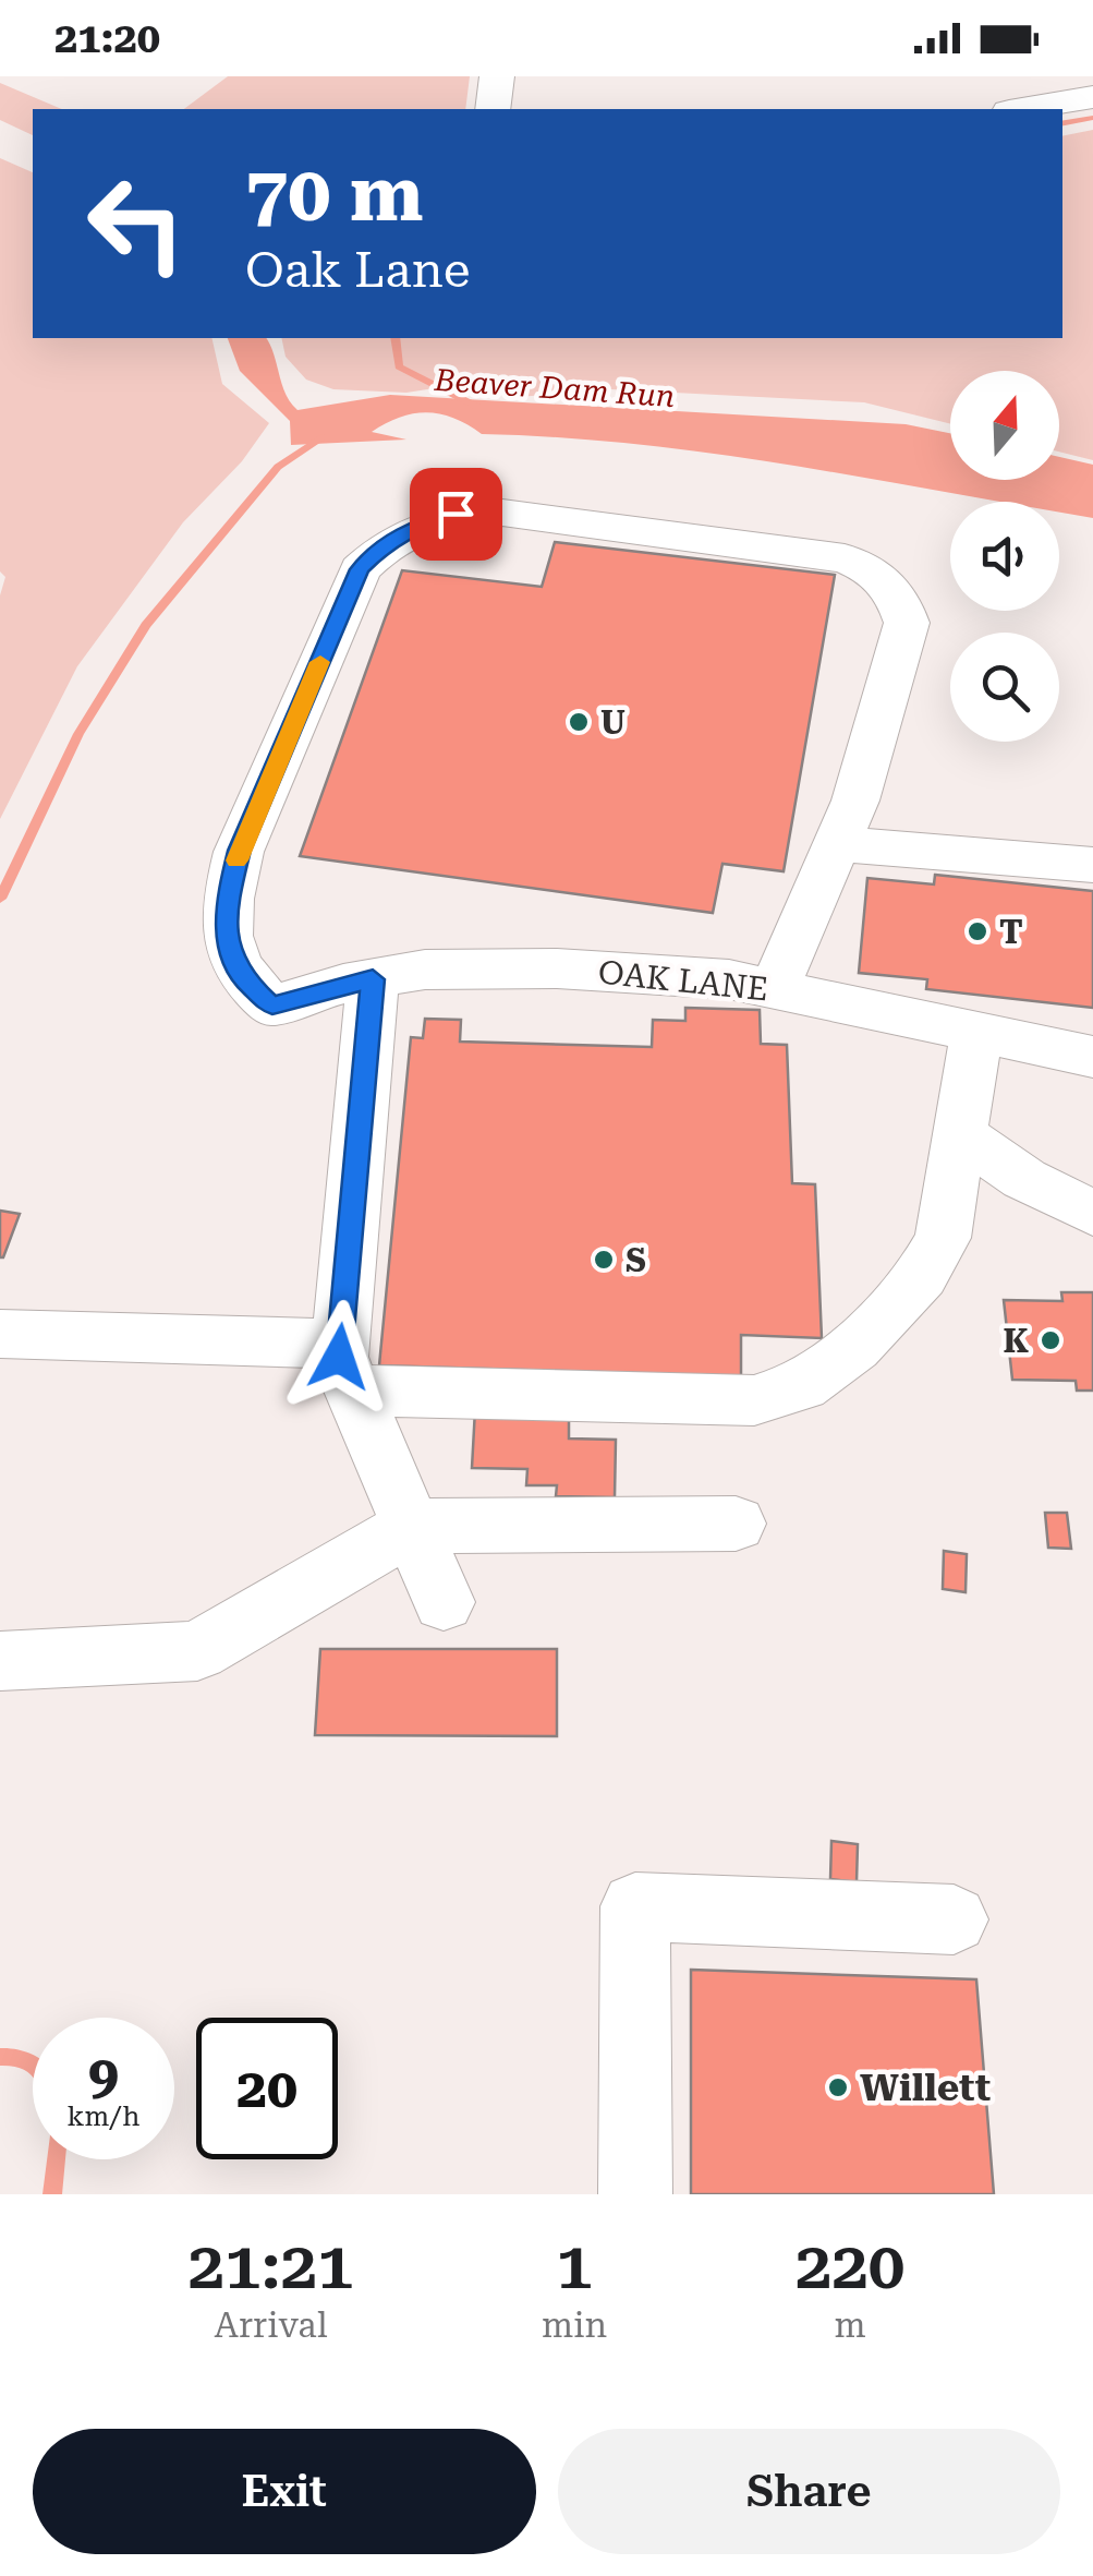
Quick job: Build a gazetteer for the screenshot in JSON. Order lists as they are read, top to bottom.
{
  "streets": {
    "street": ["OAK LANE"]
  },
  "water": ["Beaver Dam Run"],
  "places": [
    "U",
    "T",
    "S",
    "K",
    "Willett"
  ],
  "north": "top",
  "page": {
    "status": "21:20",
    "turn": ["70 m", "Oak Lane"],
    "speed": "9 km/h",
    "limit": "20",
    "eta": [
      "21:21",
      "Arrival",
      "1",
      "min",
      "220",
      "m"
    ],
    "buttons": ["Exit", "Share"]
  }
}
